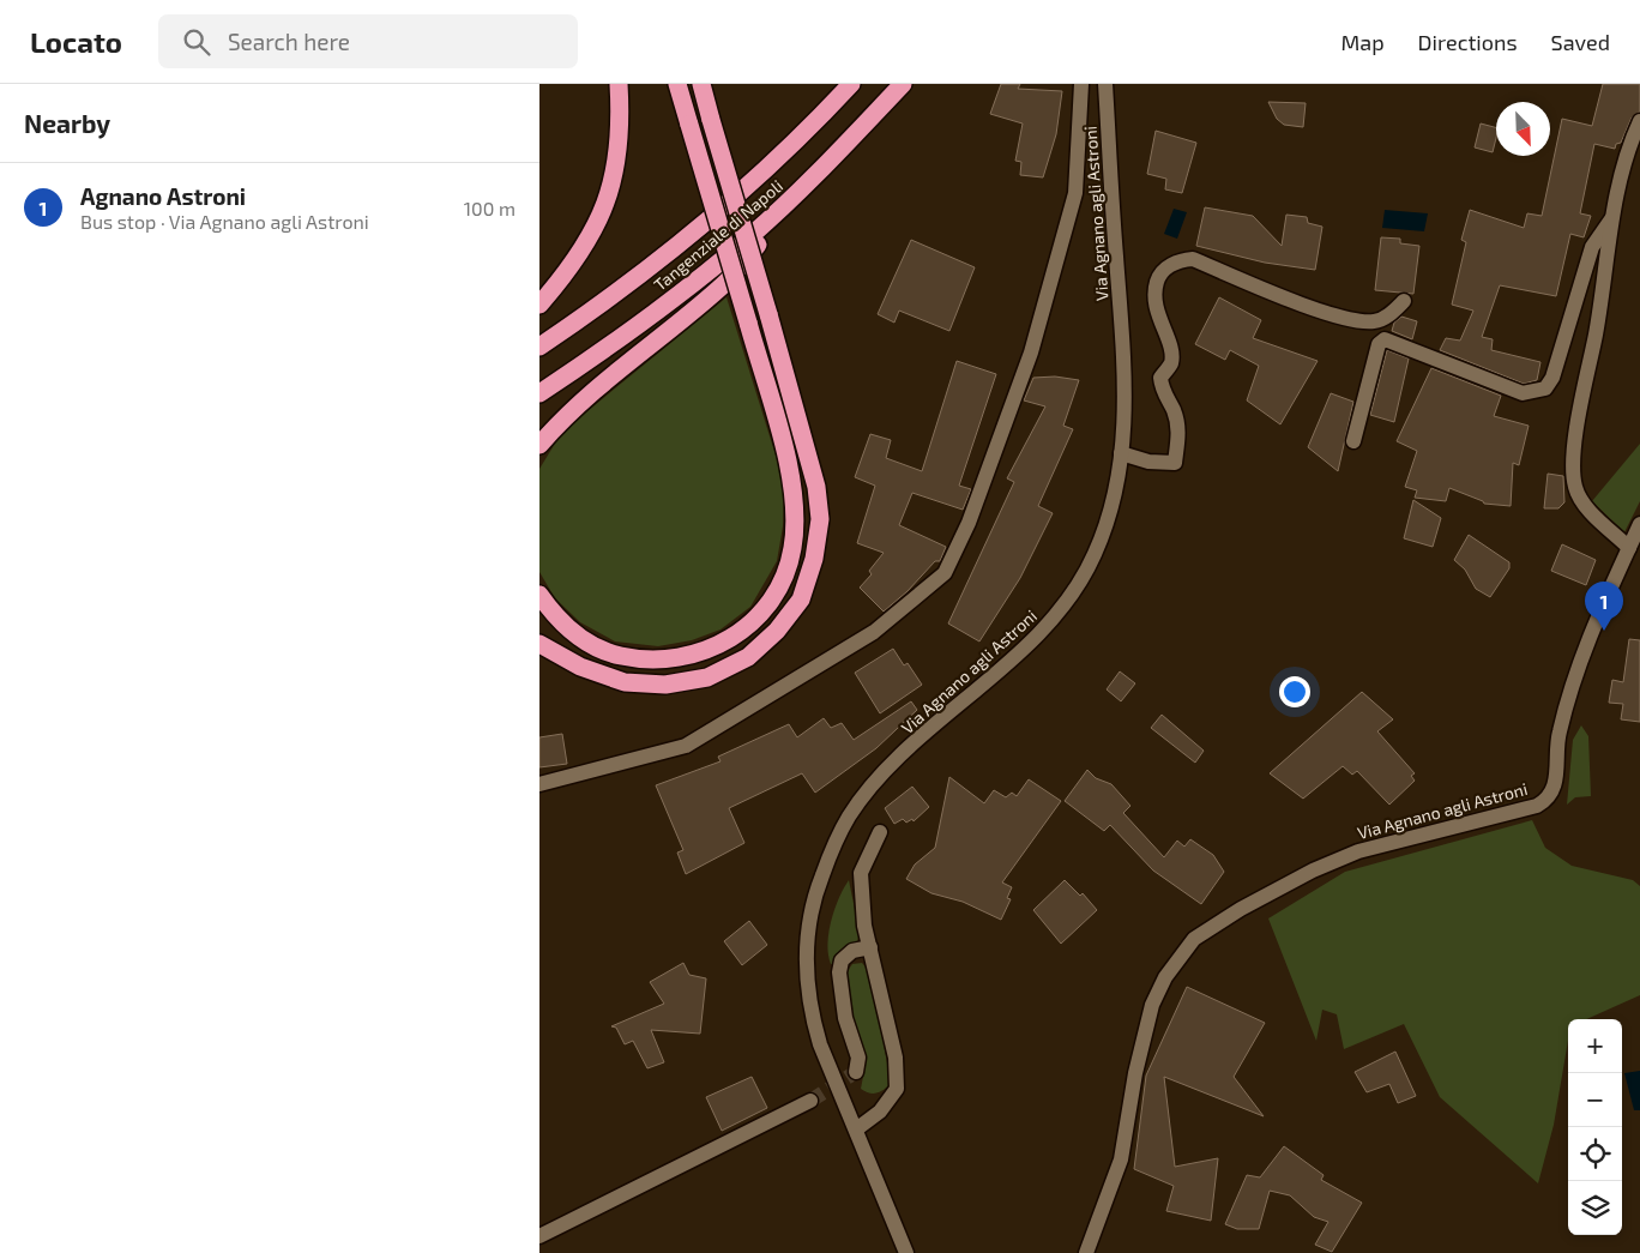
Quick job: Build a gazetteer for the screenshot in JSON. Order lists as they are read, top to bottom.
{
  "streets": {
    "highway": ["Tangenziale di Napoli"],
    "street": ["Via Agnano agli Astroni"]
  },
  "north": "bottom right",
  "page": {
    "header": "Locato",
    "search": "Search here",
    "nav": ["Map", "Directions", "Saved"],
    "heading": "Nearby",
    "list": [
      {
        "mark": "1",
        "name": "Agnano Astroni",
        "note": "Bus stop · Via Agnano agli Astroni",
        "value": "100 m"
      }
    ],
    "pins": "1",
    "map_buttons": ["+", "−"]
  }
}
